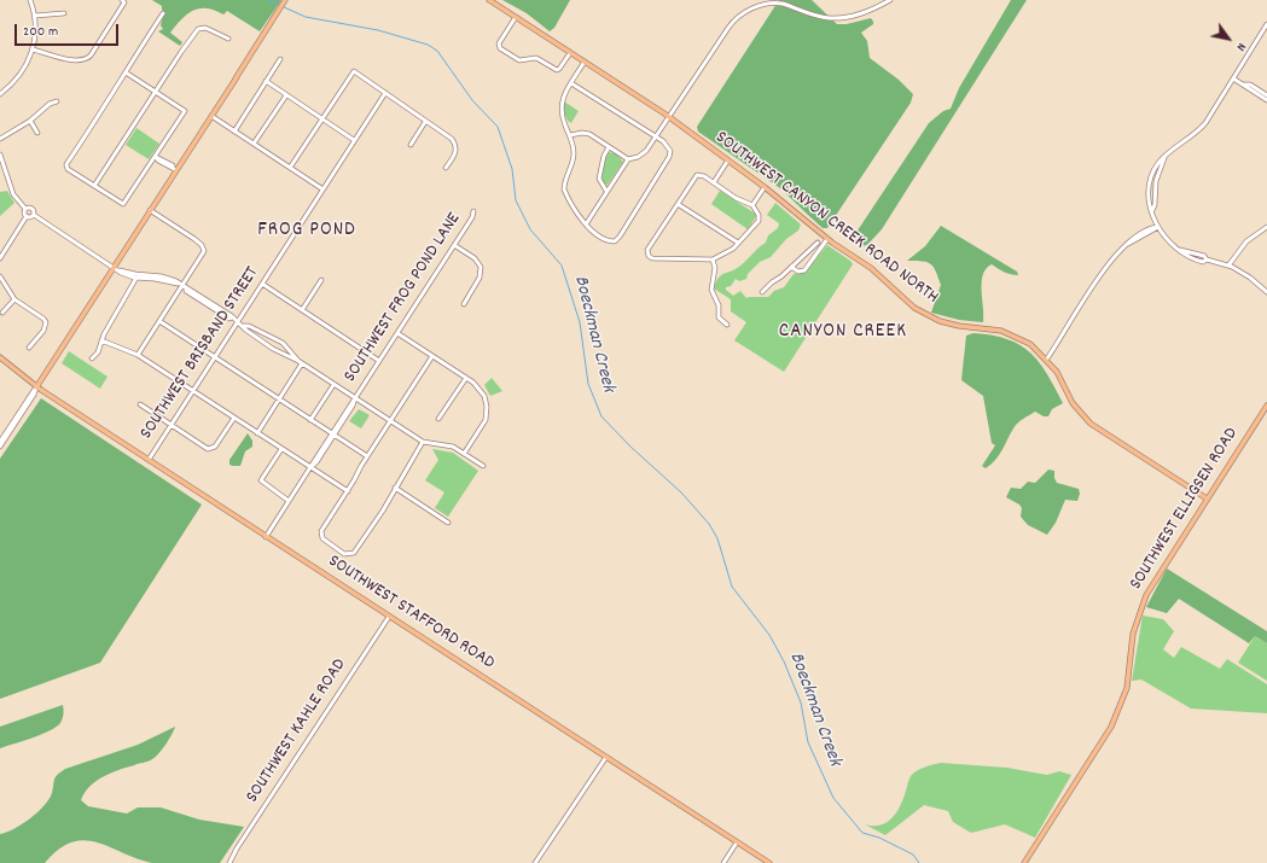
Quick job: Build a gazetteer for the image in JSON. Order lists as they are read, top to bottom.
{
  "streets": {
    "main road": ["SOUTHWEST CANYON CREEK ROAD NORTH", "SOUTHWEST ELLIGSEN ROAD", "SOUTHWEST STAFFORD ROAD"],
    "street": ["SOUTHWEST FROG POND LANE", "SOUTHWEST BRISBAND STREET", "SOUTHWEST KAHLE ROAD"]
  },
  "crossings": [
    ["SOUTHWEST CANYON CREEK ROAD NORTH", "SOUTHWEST ELLIGSEN ROAD"],
    ["SOUTHWEST FROG POND LANE", "SOUTHWEST STAFFORD ROAD"],
    ["SOUTHWEST BRISBAND STREET", "SOUTHWEST STAFFORD ROAD"],
    ["SOUTHWEST STAFFORD ROAD", "SOUTHWEST KAHLE ROAD"]
  ],
  "districts": ["FROG POND", "CANYON CREEK"],
  "water": ["Boeckman Creek"],
  "scale_bar": "200 m",
  "north": "bottom right"
}
